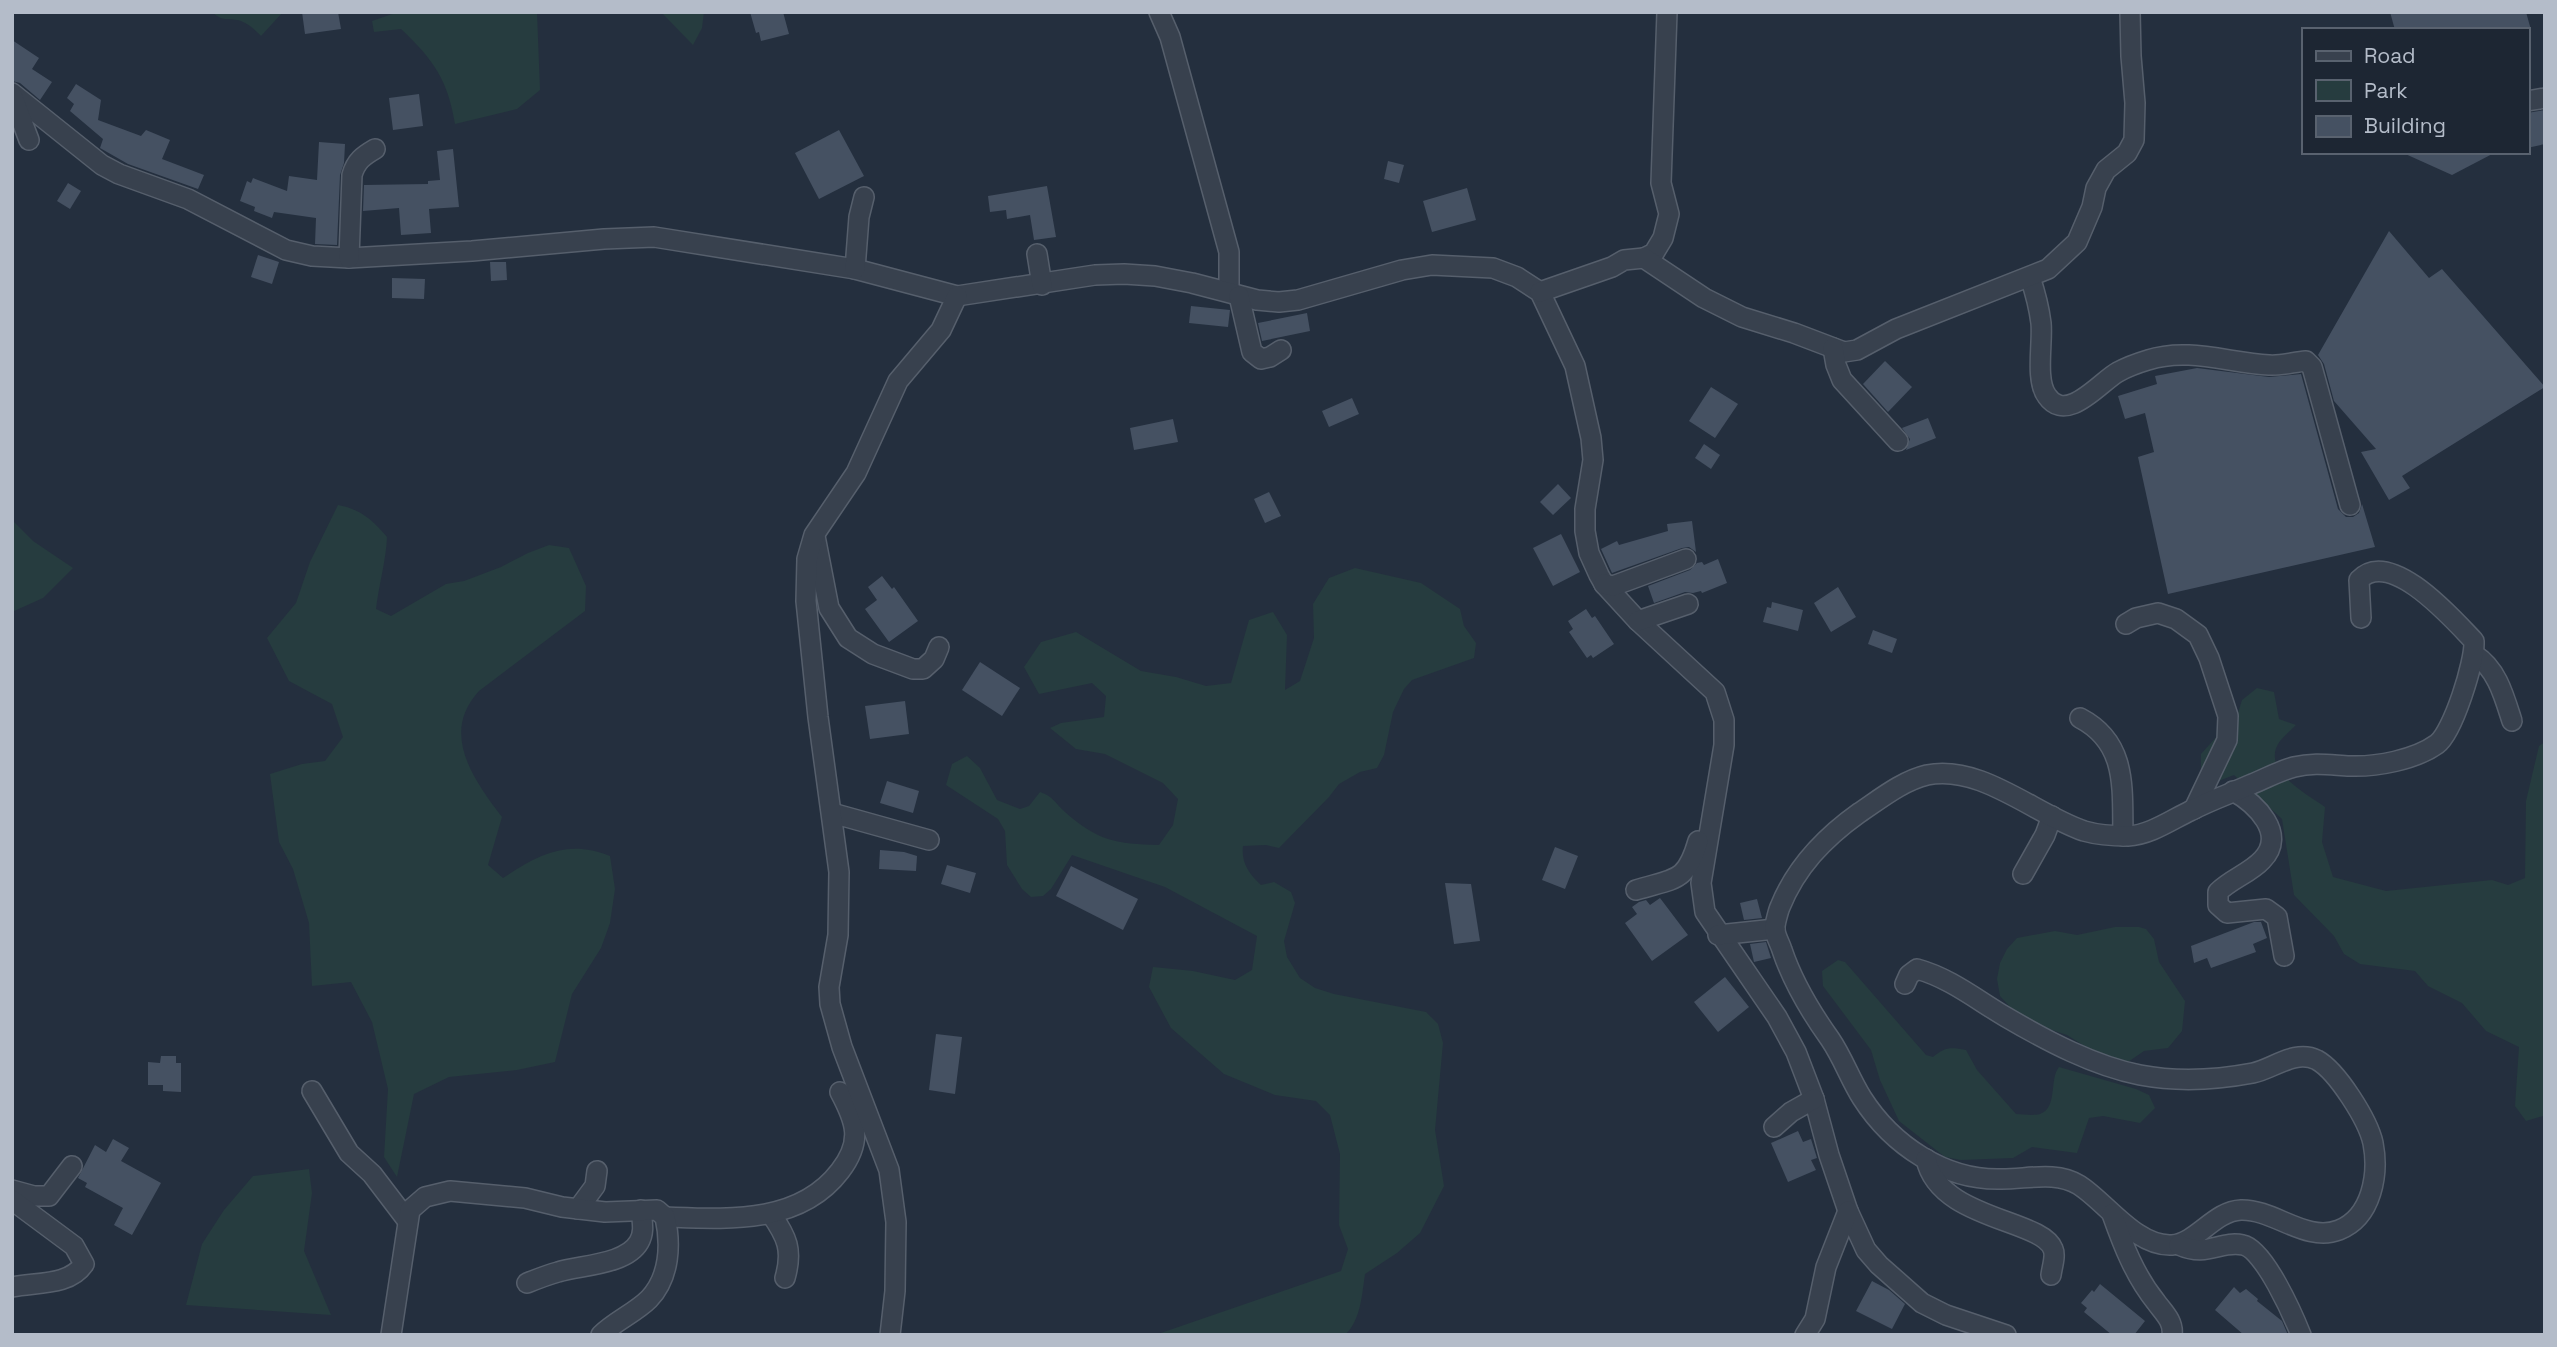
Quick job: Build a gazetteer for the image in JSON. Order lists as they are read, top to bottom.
{
  "legend": ["Road", "Park", "Building"]
}
